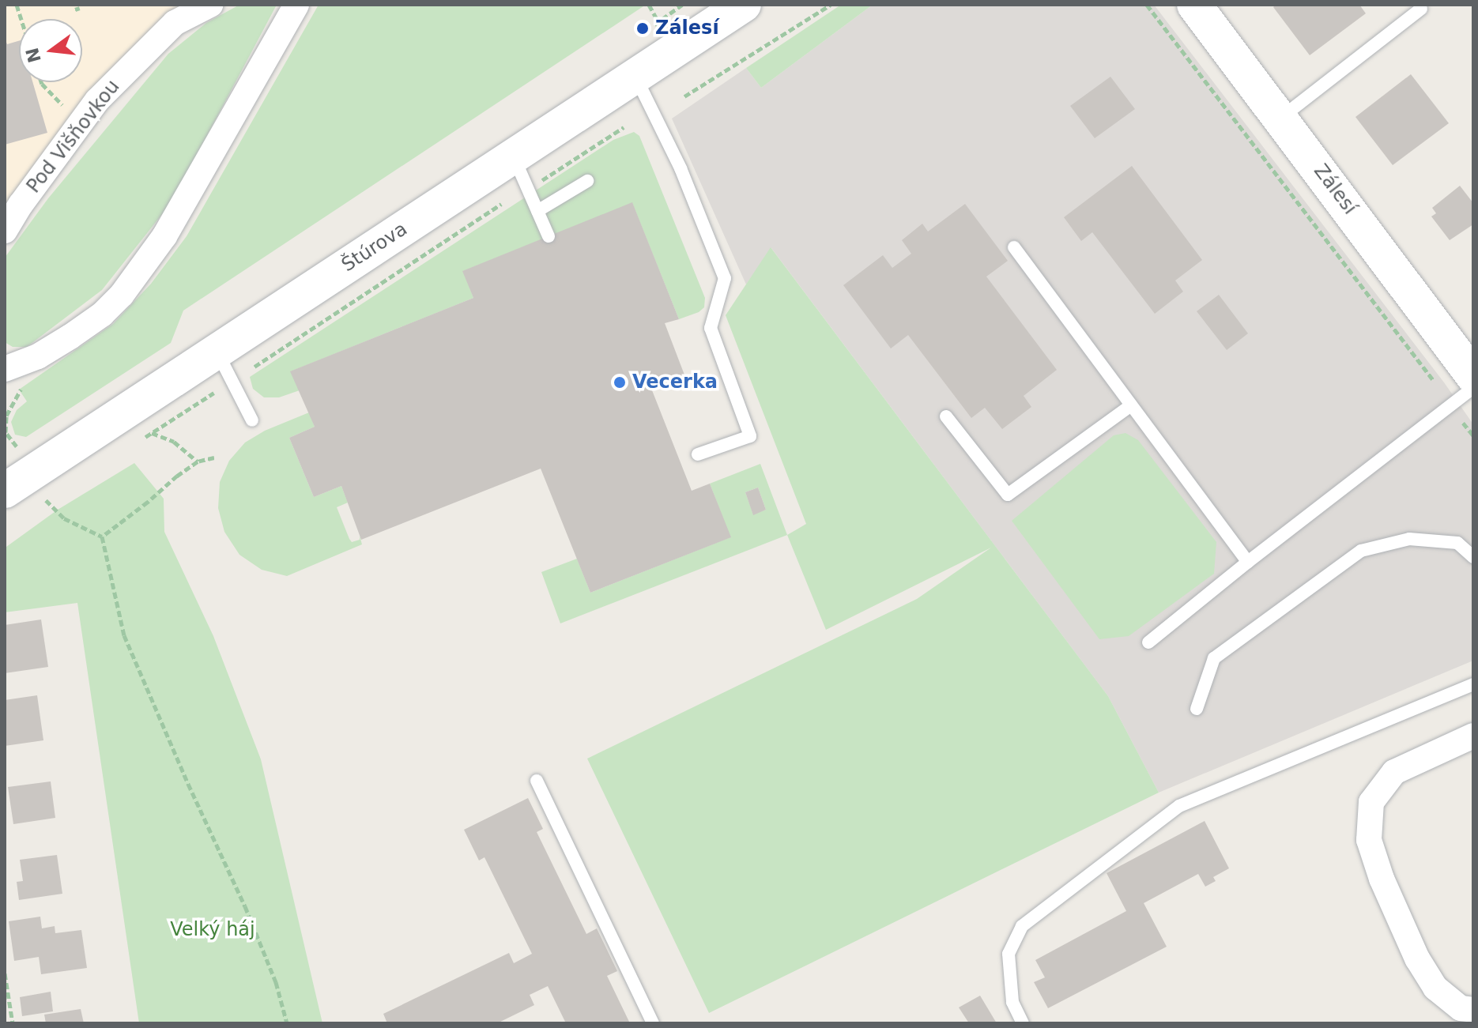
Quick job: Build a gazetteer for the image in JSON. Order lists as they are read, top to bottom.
{
  "streets": {
    "street": ["Pod Višňovkou", "Zálesí", "Štúrova"]
  },
  "parks": ["Velký háj"],
  "places": ["Zálesí", "Vecerka"],
  "north": "left"
}
